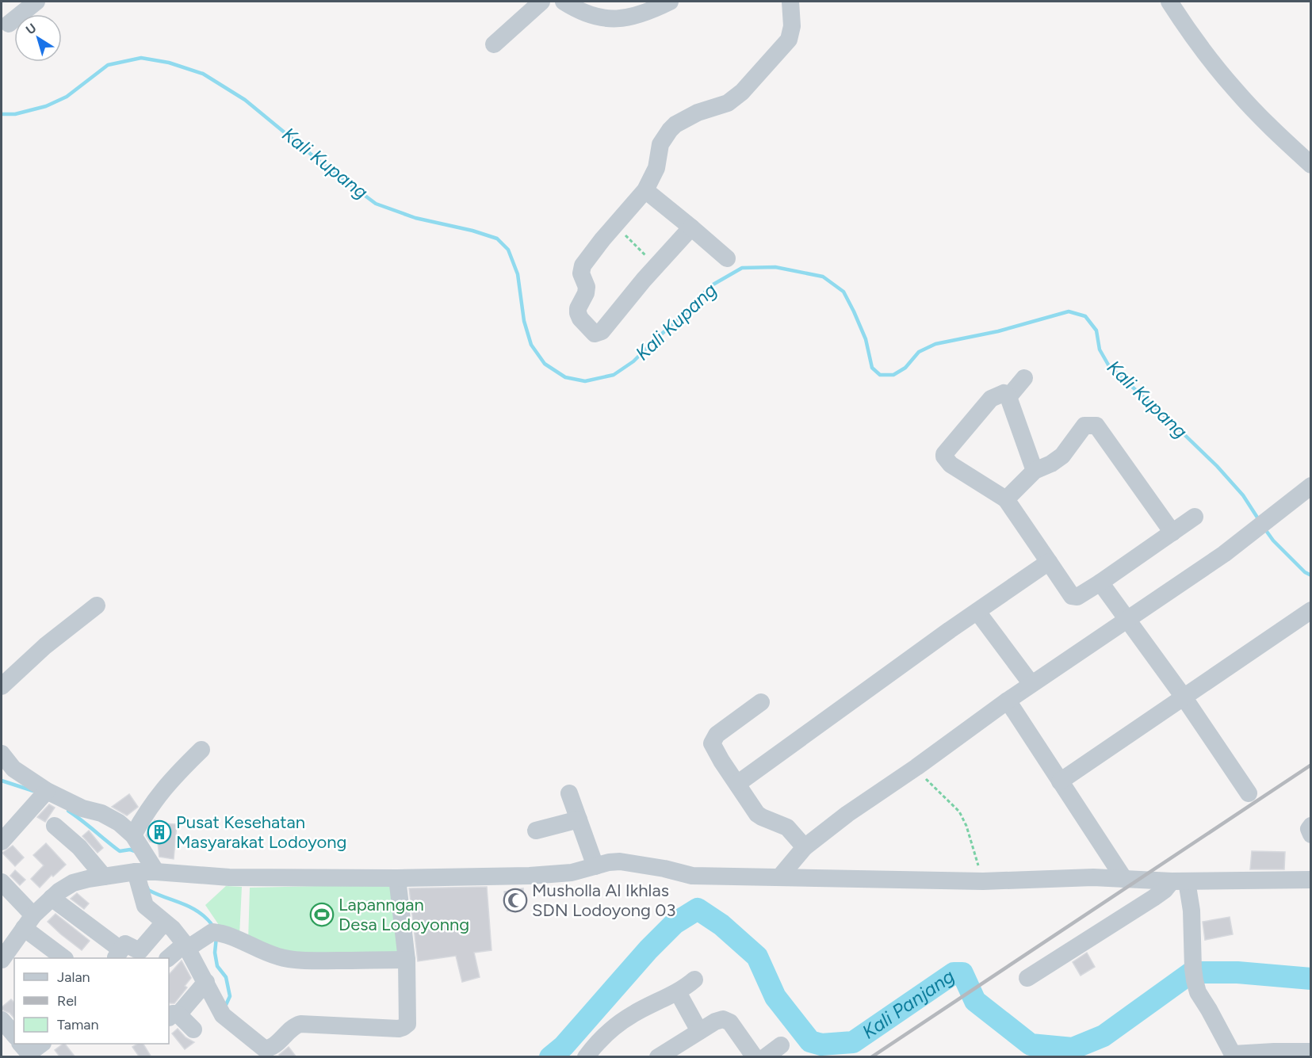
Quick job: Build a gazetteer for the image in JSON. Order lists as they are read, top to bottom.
{
  "water": ["Kali Kupang", "Kali Panjang"],
  "places": {
    "building": ["Pusat Kesehatan Masyarakat Lodoyong"],
    "mosque": ["Musholla Al Ikhlas SDN Lodoyong 03"],
    "sports": ["Lapanngan Desa Lodoyonng"]
  },
  "legend": ["Jalan", "Rel", "Taman"],
  "north": "top left"
}
